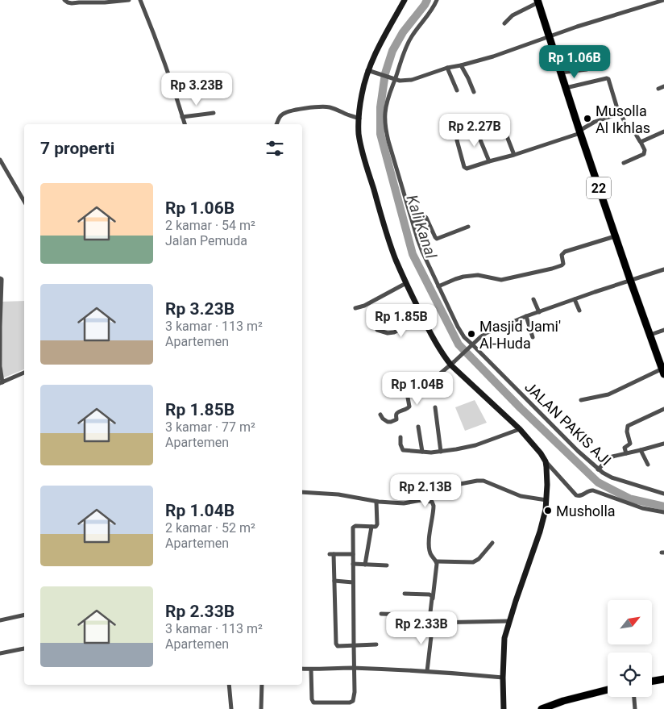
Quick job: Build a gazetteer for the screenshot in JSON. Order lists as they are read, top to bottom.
{
  "streets": {
    "highway": ["22"],
    "street": ["JALAN PAKIS AJI"]
  },
  "water": ["Kali Kanal"],
  "places": ["Musolla Al Ikhlas", "Masjid Jami' Al-Huda", "Musholla"],
  "north": "top right",
  "page": {
    "price": [
      "Rp 1.06B",
      "Rp 3.23B",
      "Rp 2.27B",
      "Rp 1.85B",
      "Rp 1.04B",
      "Rp 2.13B",
      "Rp 2.33B"
    ],
    "heading": "7 properti",
    "list": [
      {
        "name": "Rp 1.06B",
        "note": "2 kamar · 54 m² · Jalan Pemuda"
      },
      {
        "name": "Rp 3.23B",
        "note": "3 kamar · 113 m² · Apartemen"
      },
      {
        "name": "Rp 1.85B",
        "note": "3 kamar · 77 m² · Apartemen"
      },
      {
        "name": "Rp 1.04B",
        "note": "2 kamar · 52 m² · Apartemen"
      },
      {
        "name": "Rp 2.33B",
        "note": "3 kamar · 113 m² · Apartemen"
      }
    ]
  }
}
